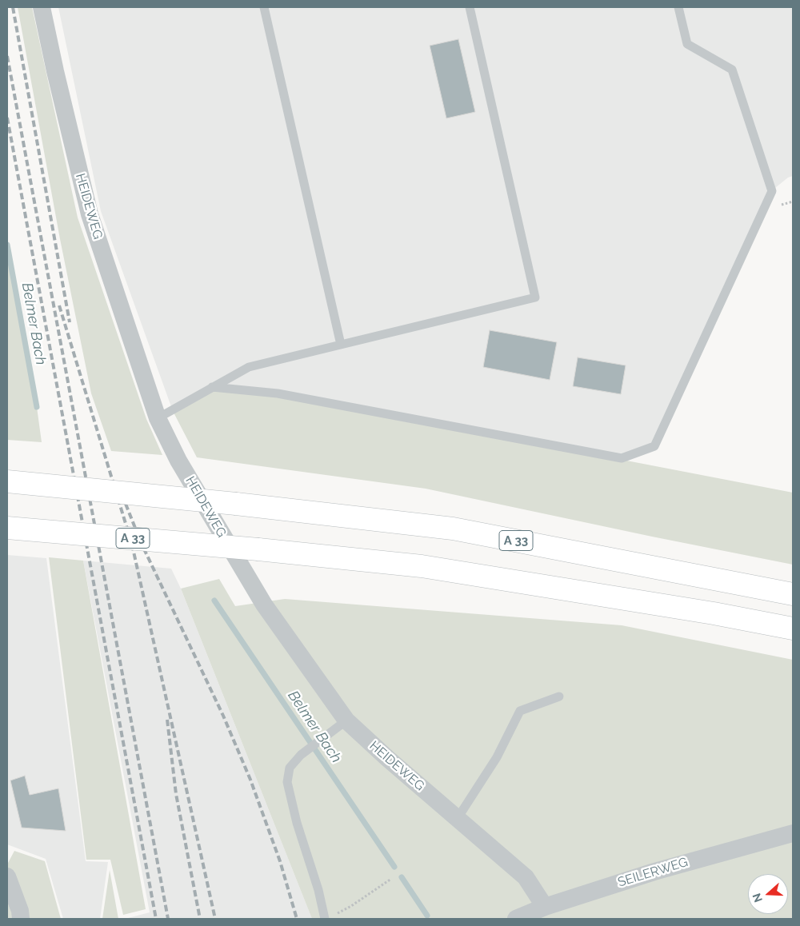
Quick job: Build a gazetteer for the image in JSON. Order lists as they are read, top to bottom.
{
  "streets": {
    "highway": ["A 33"],
    "street": ["HEIDEWEG", "SEILERWEG"]
  },
  "crossings": [
    ["HEIDEWEG", "SEILERWEG"]
  ],
  "water": ["Belmer Bach"],
  "north": "left"
}
